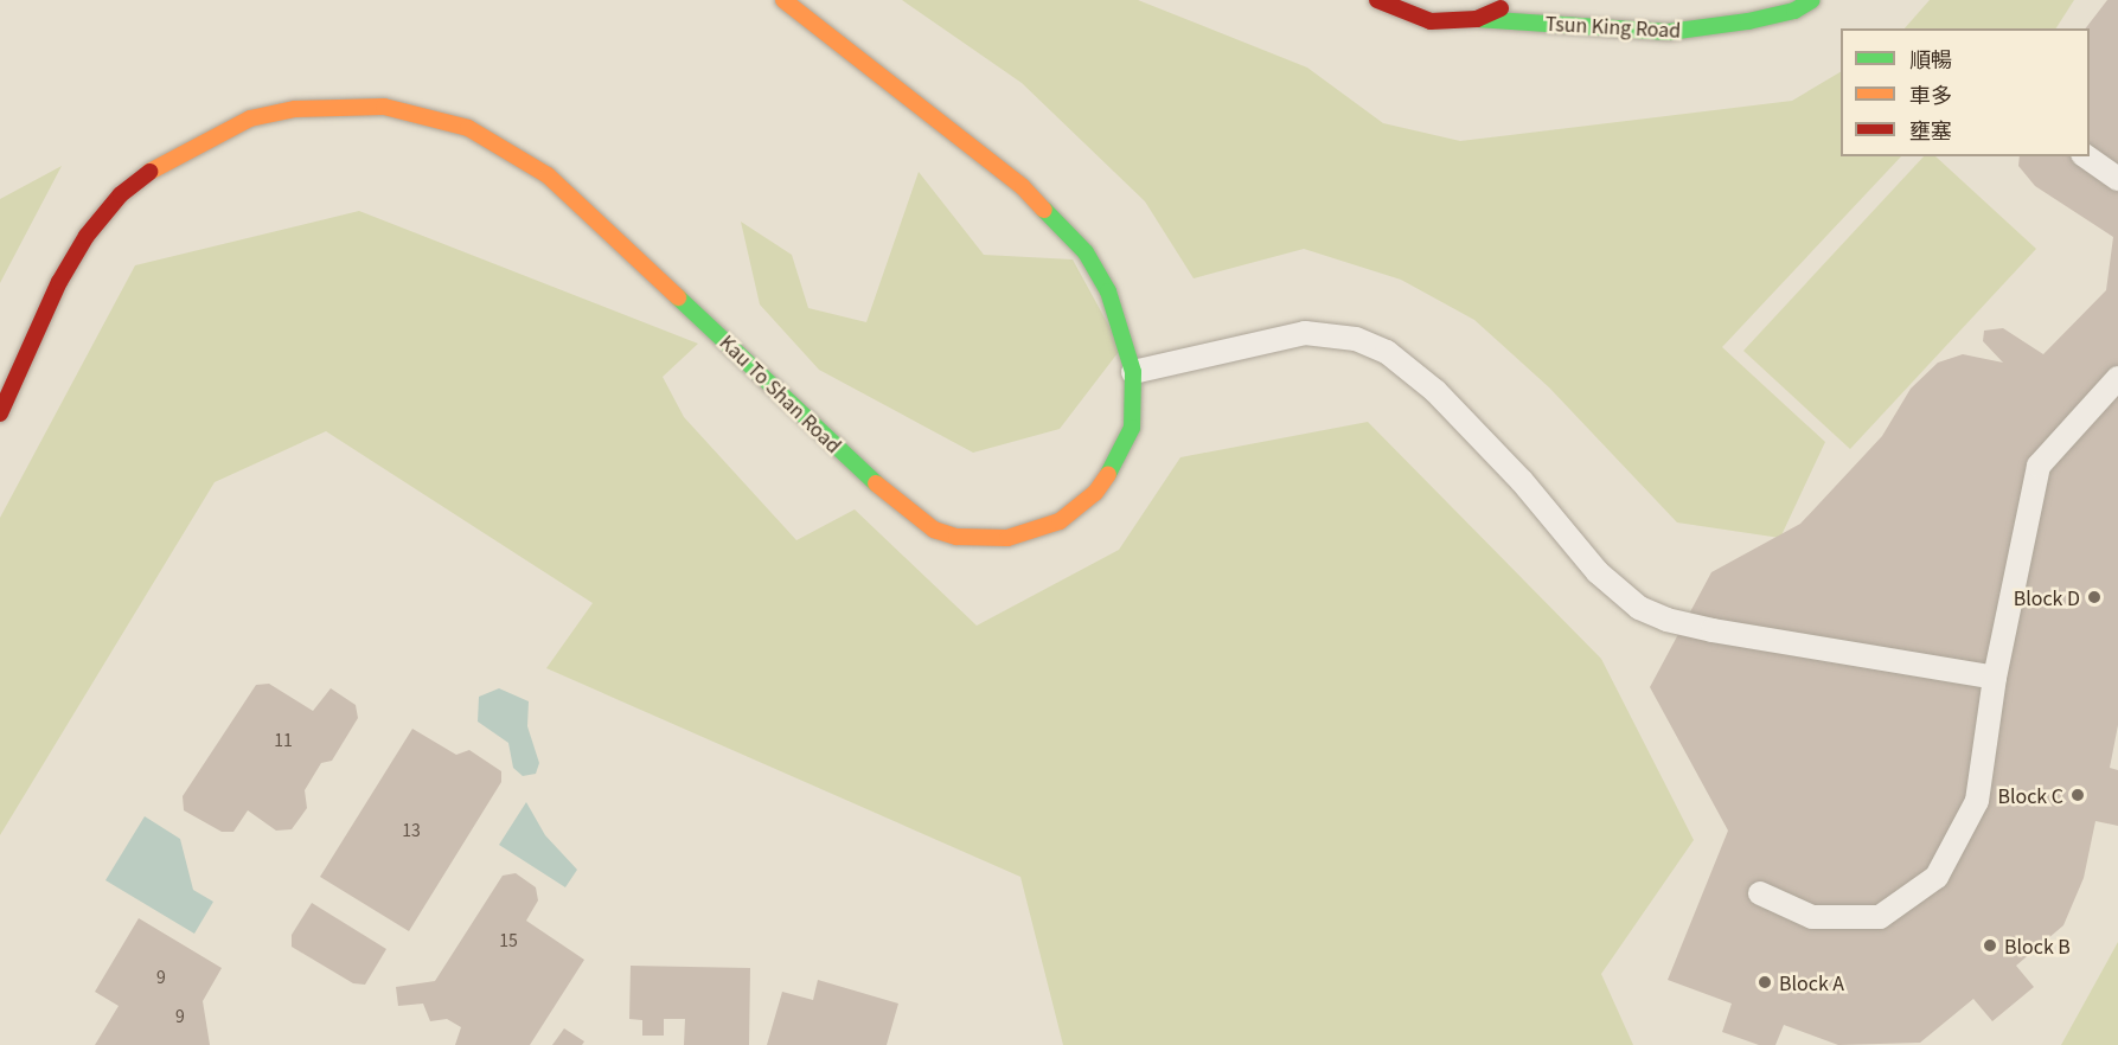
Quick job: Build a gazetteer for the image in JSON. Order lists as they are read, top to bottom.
{
  "streets": {
    "street": ["Tsun King Road", "Kau To Shan Road"]
  },
  "places": [
    "Block D",
    "Block C",
    "Block B",
    "Block A"
  ],
  "house_numbers": [
    "11",
    "13",
    "15",
    "9",
    "9"
  ],
  "legend": ["順暢", "車多", "壅塞"]
}
